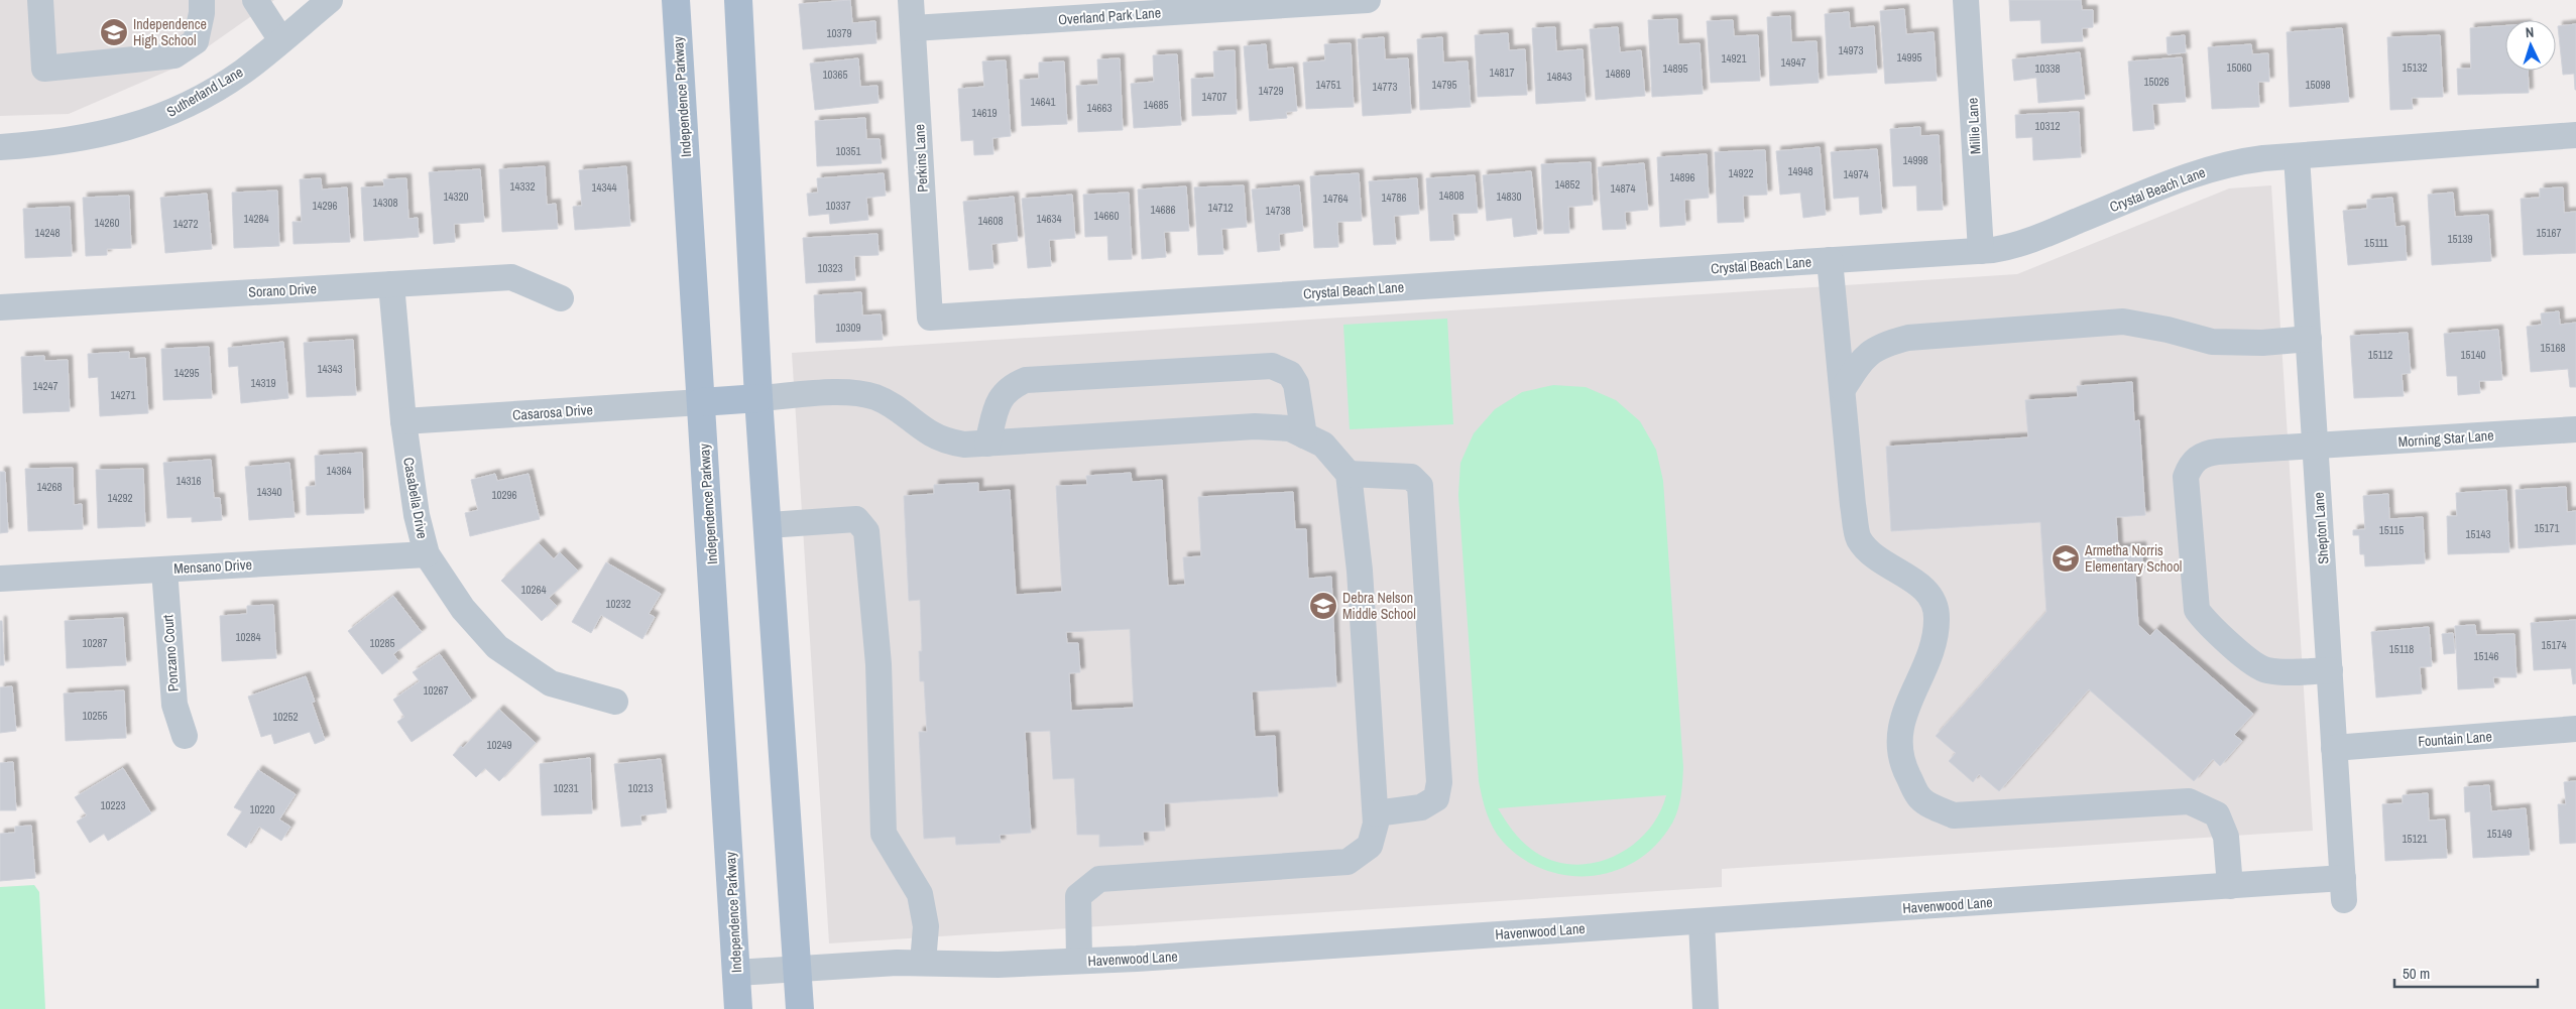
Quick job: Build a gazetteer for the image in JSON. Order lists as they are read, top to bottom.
{
  "streets": {
    "main road": ["Independence Parkway"],
    "street": [
      "Overland Park Lane",
      "Sutherland Lane",
      "Millie Lane",
      "Perkins Lane",
      "Crystal Beach Lane",
      "Sorano Drive",
      "Casarosa Drive",
      "Morning Star Lane",
      "Casabella Drive",
      "Shepton Lane",
      "Mensano Drive",
      "Ponzano Court",
      "Fountain Lane",
      "Havenwood Lane"
    ]
  },
  "crossings": [
    ["Overland Park Lane", "Perkins Lane"],
    ["Independence Parkway", "Casarosa Drive"],
    ["Independence Parkway", "Havenwood Lane"],
    ["Millie Lane", "Crystal Beach Lane"],
    ["Perkins Lane", "Crystal Beach Lane"],
    ["Crystal Beach Lane", "Shepton Lane"],
    ["Sorano Drive", "Casabella Drive"],
    ["Casarosa Drive", "Casabella Drive"],
    ["Morning Star Lane", "Shepton Lane"],
    ["Casabella Drive", "Mensano Drive"],
    ["Shepton Lane", "Fountain Lane"],
    ["Shepton Lane", "Havenwood Lane"],
    ["Mensano Drive", "Ponzano Court"]
  ],
  "places": {
    "school or university": ["Independence High School", "Armetha Norris Elementary School", "Debra Nelson Middle School"]
  },
  "house_numbers": [
    "10379",
    "14973",
    "14995",
    "14921",
    "14947",
    "15060",
    "15132",
    "14895",
    "10338",
    "14817",
    "14869",
    "10365",
    "14843",
    "15026",
    "14751",
    "14795",
    "15098",
    "14773",
    "14729",
    "14707",
    "14641",
    "14685",
    "14663",
    "14619",
    "10312",
    "10351",
    "14998",
    "14948",
    "14922",
    "14974",
    "14896",
    "14852",
    "14332",
    "14344",
    "14874",
    "14808",
    "14320",
    "14830",
    "14786",
    "14764",
    "14308",
    "14296",
    "10337",
    "14712",
    "14686",
    "14738",
    "14660",
    "14284",
    "14634",
    "14608",
    "14260",
    "14272",
    "14248",
    "15167",
    "15139",
    "15111",
    "10323",
    "10309",
    "15168",
    "15112",
    "15140",
    "14343",
    "14295",
    "14319",
    "14247",
    "14271",
    "14364",
    "14316",
    "14268",
    "14340",
    "10296",
    "14292",
    "15171",
    "15115",
    "15143",
    "10264",
    "10232",
    "10284",
    "10287",
    "10285",
    "15174",
    "15118",
    "15146",
    "10267",
    "10255",
    "10252",
    "10249",
    "10231",
    "10213",
    "10223",
    "10220",
    "15149",
    "15121"
  ],
  "scale_bar": "50 m",
  "north": "top"
}
